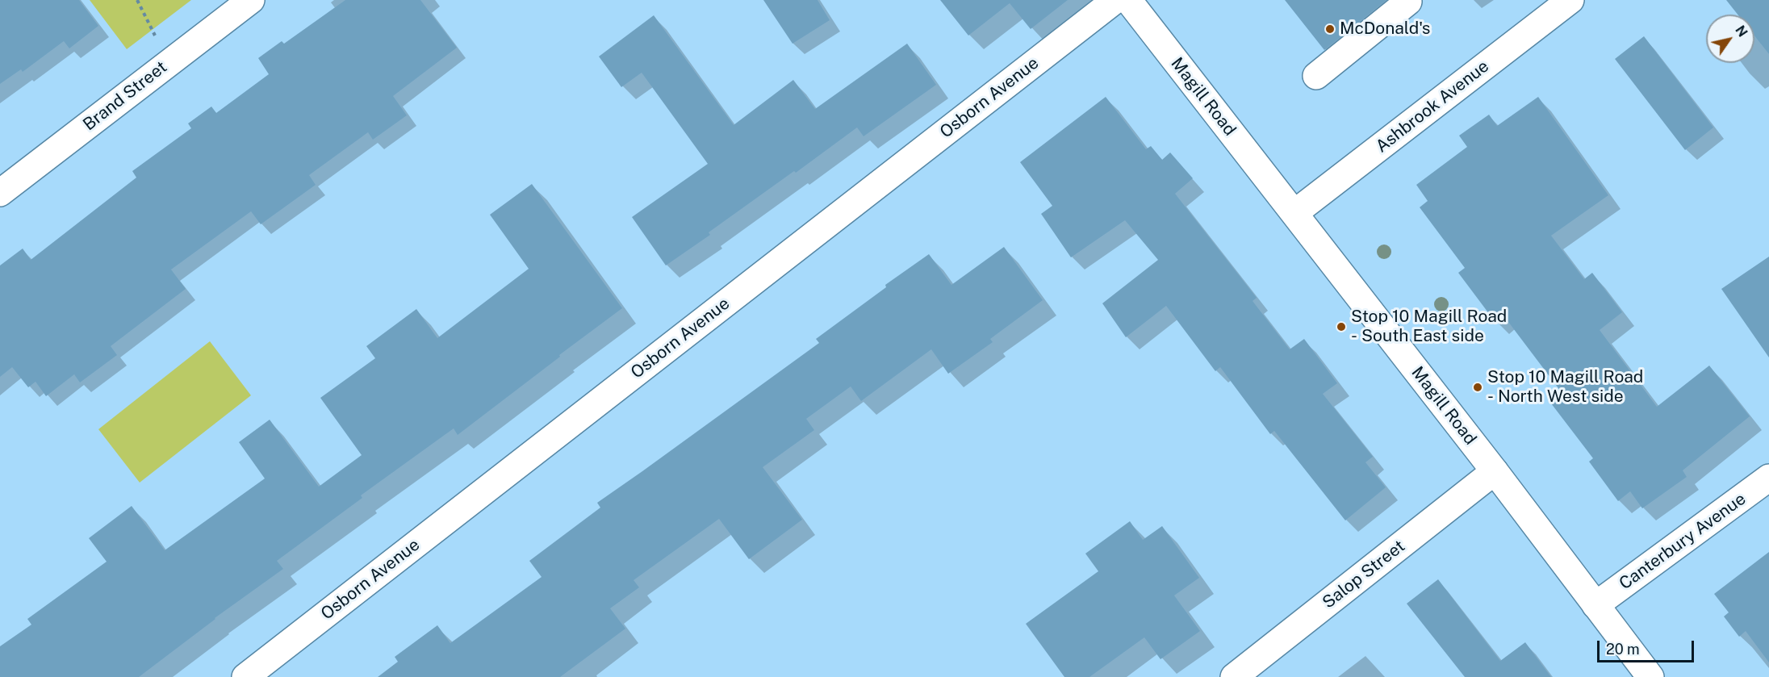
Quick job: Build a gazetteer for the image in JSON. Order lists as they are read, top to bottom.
{
  "streets": {
    "street": [
      "Brand Street",
      "Magill Road",
      "Osborn Avenue",
      "Ashbrook Avenue",
      "Canterbury Avenue",
      "Salop Street"
    ]
  },
  "crossings": [
    ["Magill Road", "Ashbrook Avenue"],
    ["Magill Road", "Canterbury Avenue"],
    ["Magill Road", "Salop Street"]
  ],
  "places": ["McDonald's", "Stop 10 Magill Road - South East side", "Stop 10 Magill Road - North West side"],
  "scale_bar": "20 m",
  "north": "top right"
}
